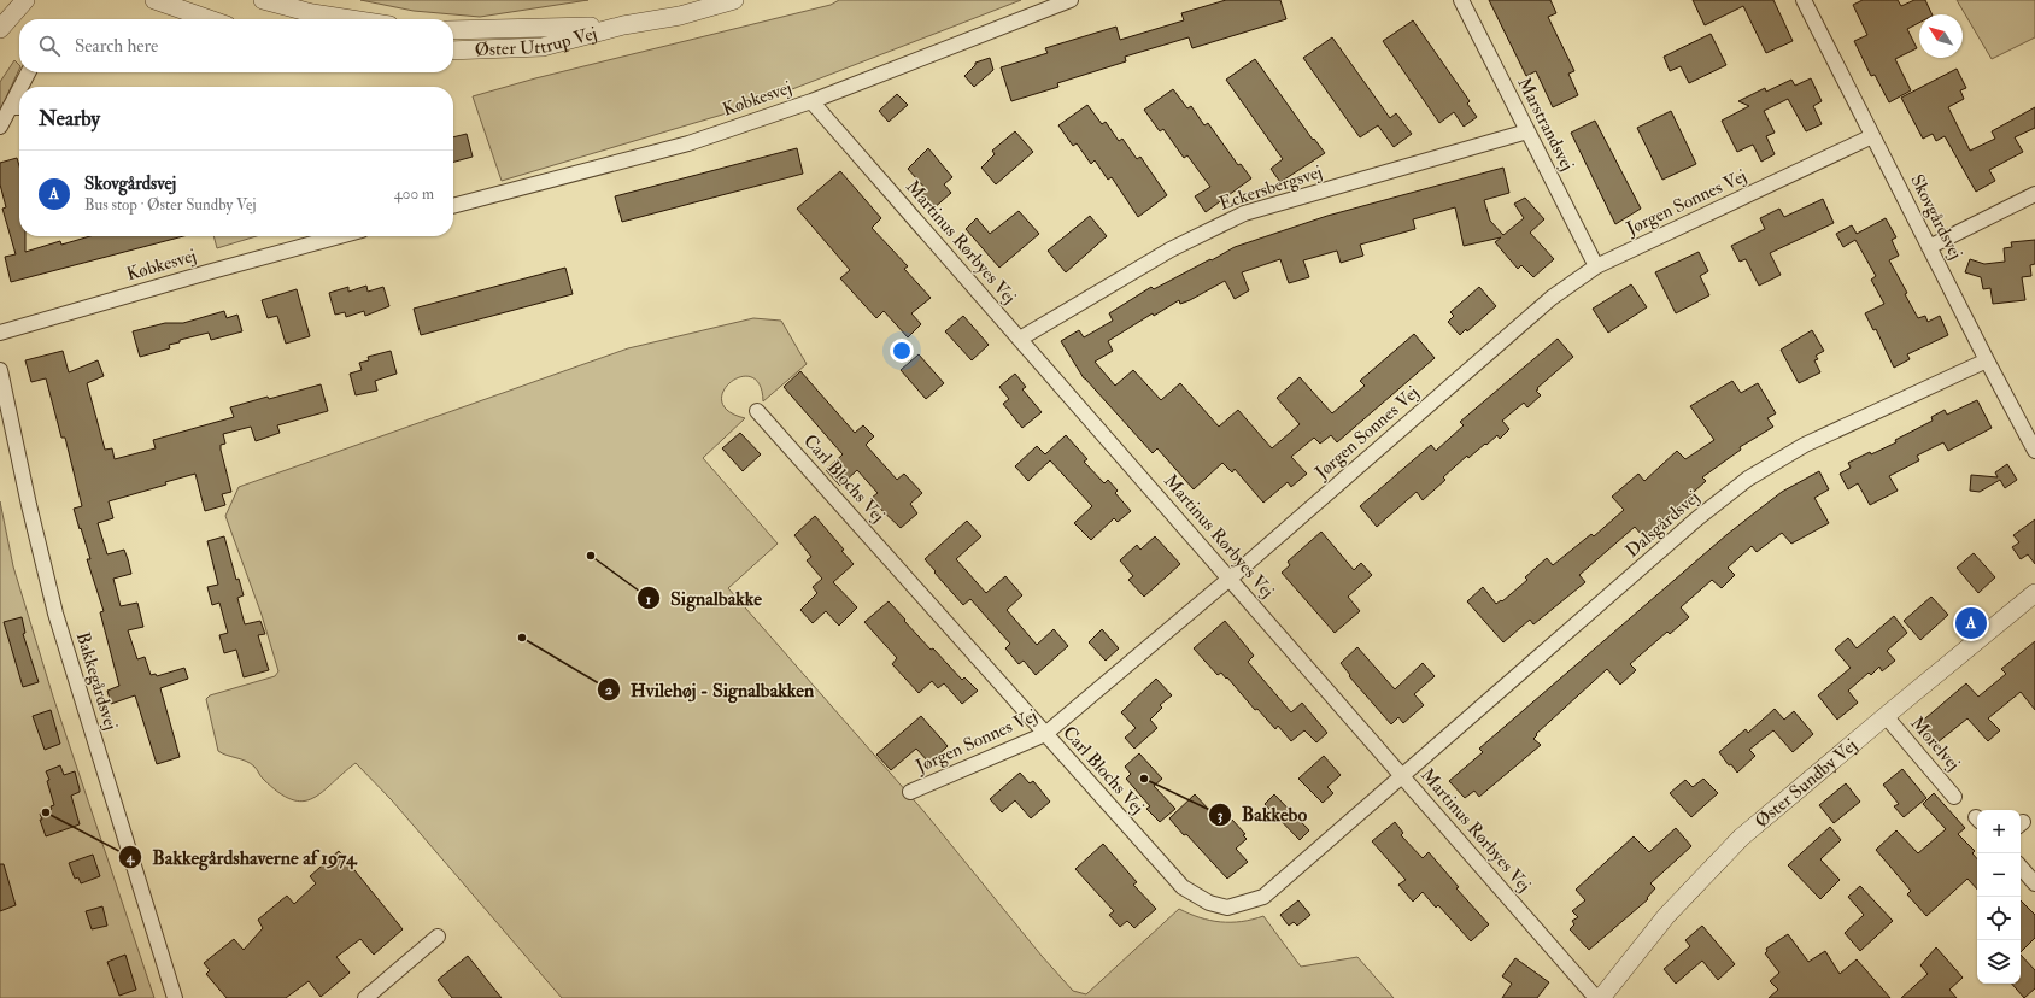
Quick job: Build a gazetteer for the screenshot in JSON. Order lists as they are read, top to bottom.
{
  "streets": {
    "street": [
      "Øster Uttrup Vej",
      "Købkesvej",
      "Marstrandsvej",
      "Eckersbergsvej",
      "Jørgen Sonnes Vej",
      "Skovgårdsvej",
      "Martinus Rørbyes Vej",
      "Carl Blochs Vej",
      "Dalsgårdsvej",
      "Bakkegårdsvej",
      "Morelvej",
      "Øster Sundby Vej"
    ]
  },
  "crossings": [
    ["Købkesvej", "Martinus Rørbyes Vej"],
    ["Marstrandsvej", "Eckersbergsvej"],
    ["Marstrandsvej", "Jørgen Sonnes Vej"],
    ["Eckersbergsvej", "Martinus Rørbyes Vej"],
    ["Jørgen Sonnes Vej", "Skovgårdsvej"],
    ["Jørgen Sonnes Vej", "Martinus Rørbyes Vej"],
    ["Jørgen Sonnes Vej", "Carl Blochs Vej"],
    ["Skovgårdsvej", "Dalsgårdsvej"],
    ["Martinus Rørbyes Vej", "Carl Blochs Vej"],
    ["Martinus Rørbyes Vej", "Dalsgårdsvej"],
    ["Carl Blochs Vej", "Dalsgårdsvej"],
    ["Morelvej", "Øster Sundby Vej"]
  ],
  "places": [
    "Signalbakke",
    "Hvilehøj - Signalbakken",
    "Bakkebo",
    "Bakkegårdshaverne af 1974"
  ],
  "north": "top left",
  "page": {
    "search": "Search here",
    "heading": "Nearby",
    "list": [
      {
        "mark": "A",
        "name": "Skovgårdsvej",
        "note": "Bus stop · Øster Sundby Vej",
        "value": "400 m"
      }
    ],
    "pins": "A",
    "map_buttons": ["+", "−"]
  }
}
